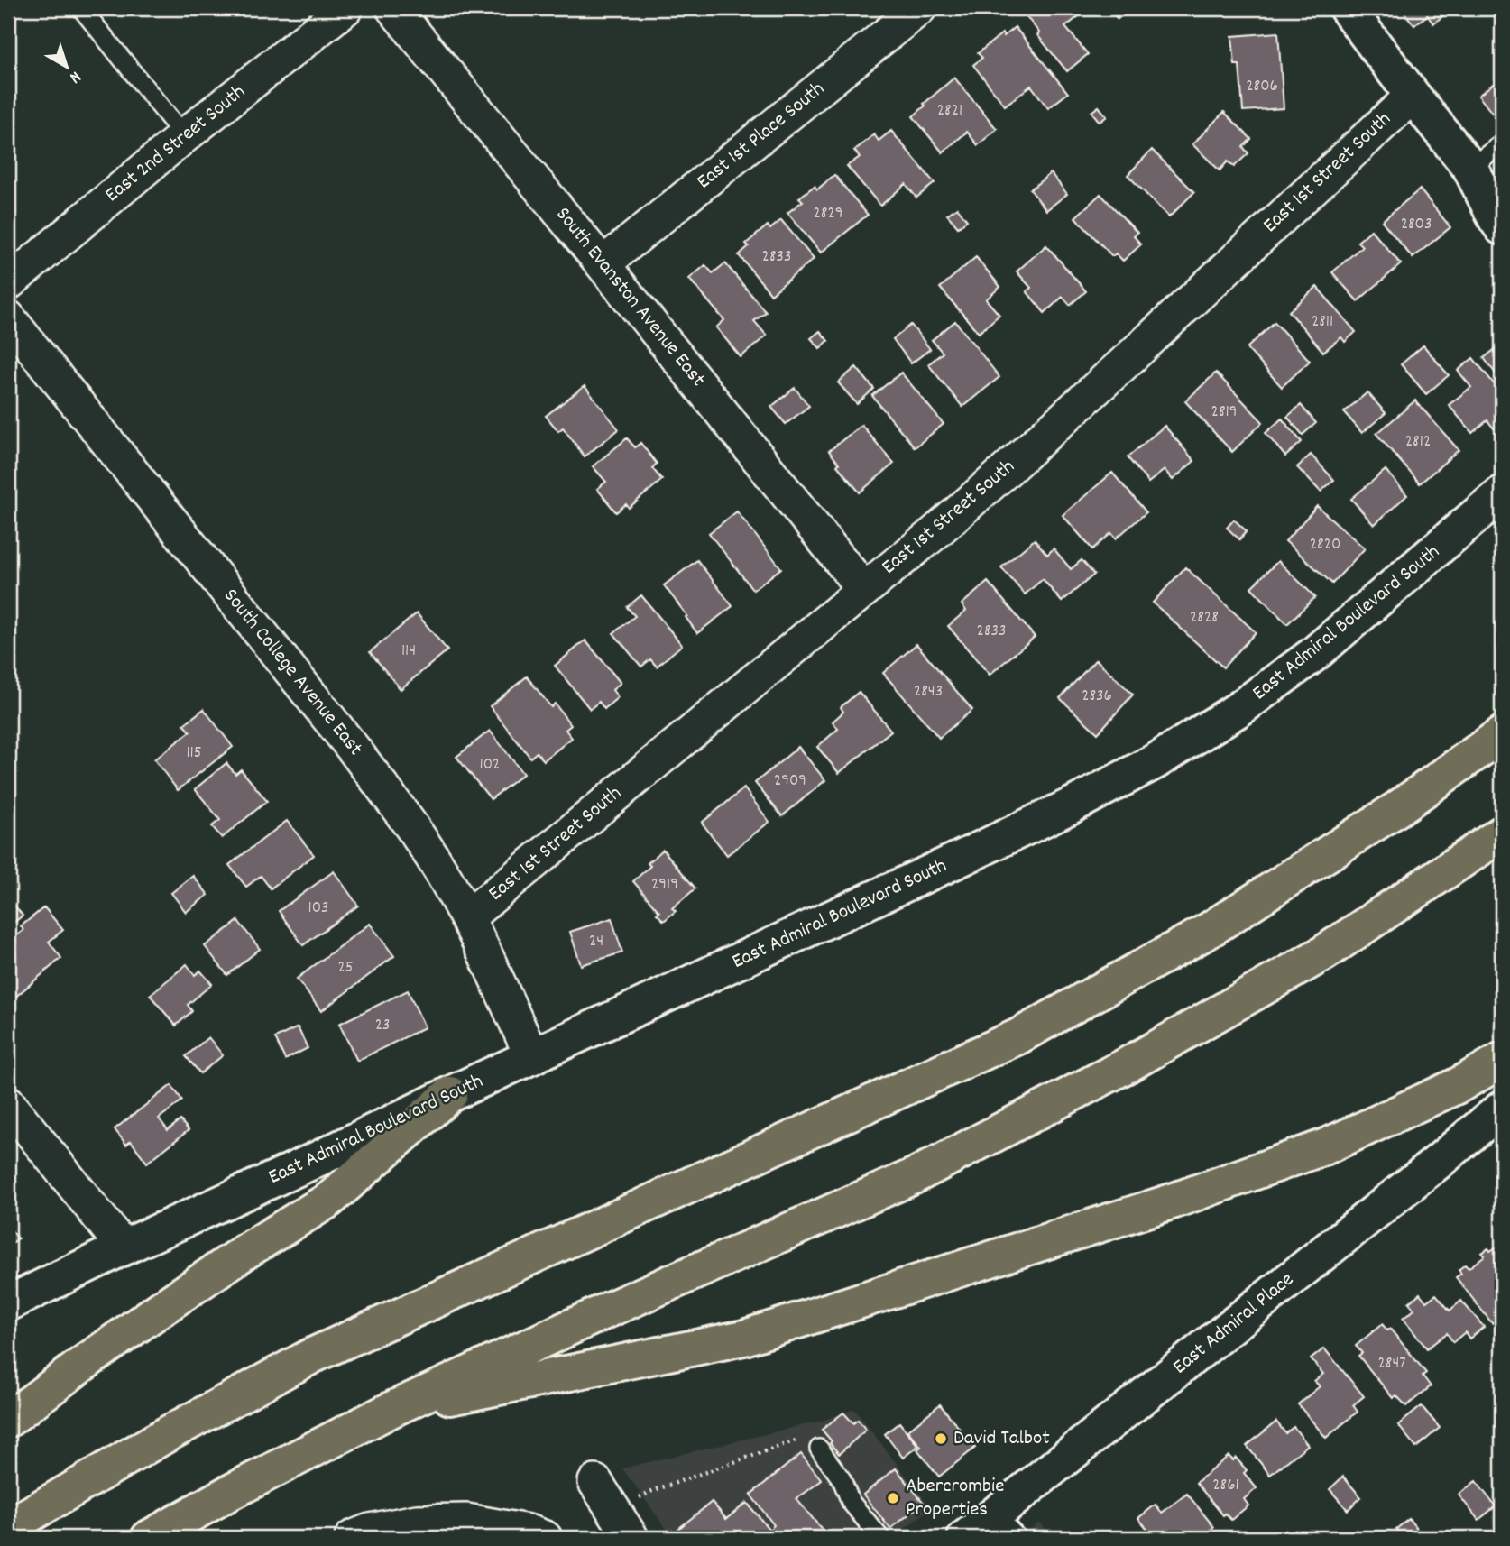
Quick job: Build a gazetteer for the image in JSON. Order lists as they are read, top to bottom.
{
  "streets": {
    "main road": ["East Admiral Boulevard South", "East Admiral Place"],
    "street": [
      "East 1st Place South",
      "East 2nd Street South",
      "East 1st Street South",
      "South Evanston Avenue East",
      "South College Avenue East"
    ]
  },
  "crossings": [
    ["East 1st Place South", "South Evanston Avenue East"],
    ["East 1st Street South", "South Evanston Avenue East"],
    ["East 1st Street South", "South College Avenue East"],
    ["East Admiral Boulevard South", "South College Avenue East"]
  ],
  "places": ["David Talbot", "Abercrombie Properties"],
  "house_numbers": [
    "2806",
    "2821",
    "2829",
    "2803",
    "2833",
    "2811",
    "2819",
    "2812",
    "2820",
    "2828",
    "2833",
    "114",
    "2843",
    "2836",
    "115",
    "102",
    "2909",
    "2919",
    "103",
    "24",
    "25",
    "23",
    "2847",
    "2861"
  ],
  "north": "bottom right"
}
